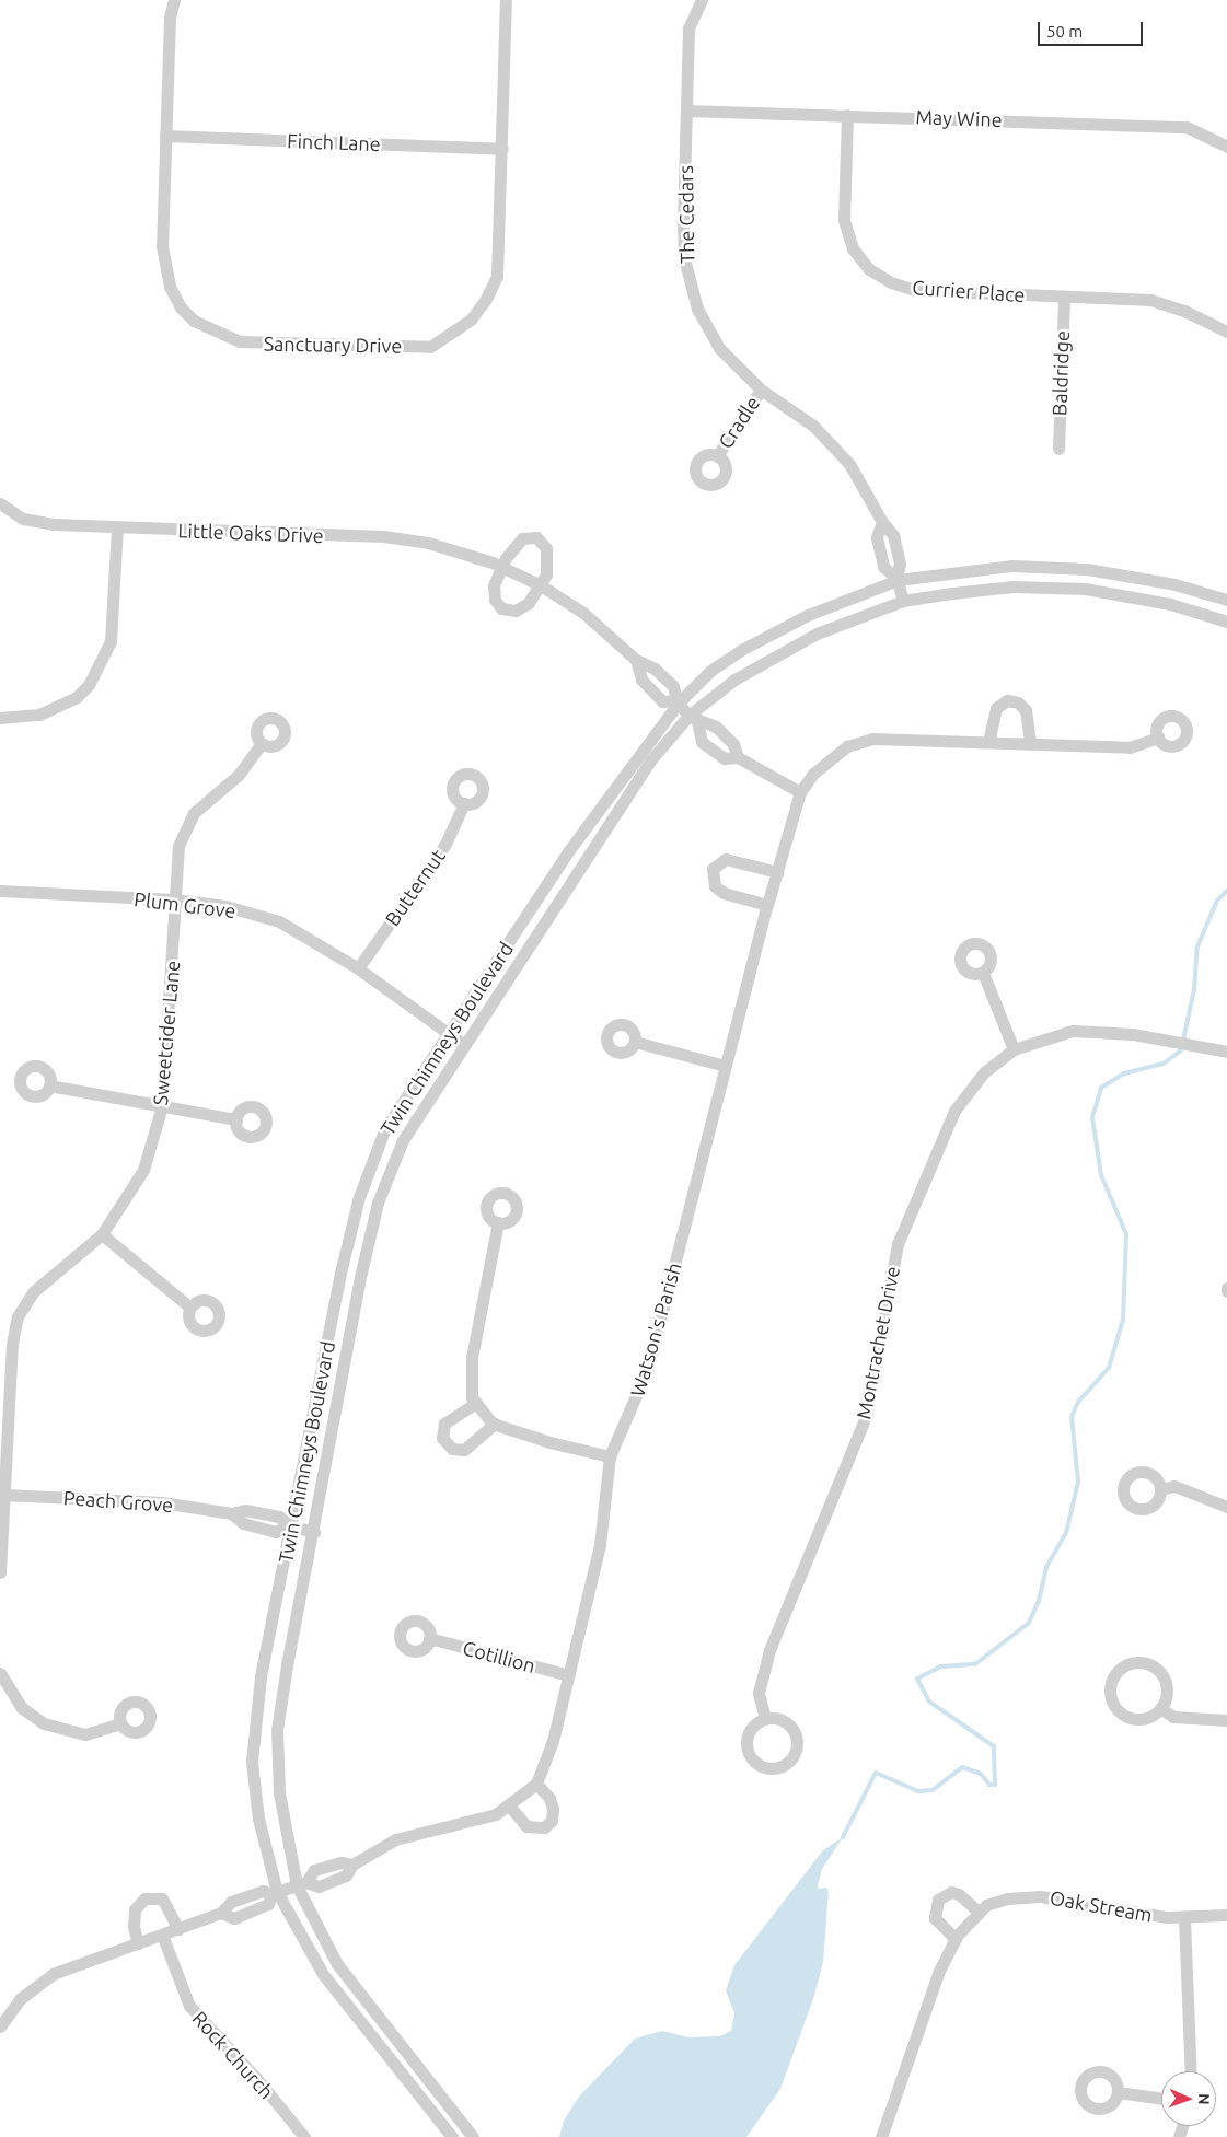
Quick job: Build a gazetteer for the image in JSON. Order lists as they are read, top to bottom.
{
  "streets": {
    "street": [
      "May Wine",
      "Finch Lane",
      "The Cedars",
      "Currier Place",
      "Sanctuary Drive",
      "Baldridge",
      "Cradle",
      "Little Oaks Drive",
      "Butternut",
      "Plum Grove",
      "Sweetcider Lane",
      "Twin Chimneys Boulevard",
      "Watson's Parish",
      "Montrachet Drive",
      "Peach Grove",
      "Cotillion",
      "Oak Stream",
      "Rock Church"
    ]
  },
  "crossings": [
    ["May Wine", "The Cedars"],
    ["May Wine", "Currier Place"],
    ["Finch Lane", "Sanctuary Drive"],
    ["The Cedars", "Cradle"],
    ["The Cedars", "Twin Chimneys Boulevard"],
    ["Currier Place", "Baldridge"],
    ["Little Oaks Drive", "Twin Chimneys Boulevard"],
    ["Little Oaks Drive", "Watson's Parish"],
    ["Butternut", "Plum Grove"],
    ["Plum Grove", "Sweetcider Lane"],
    ["Plum Grove", "Twin Chimneys Boulevard"],
    ["Sweetcider Lane", "Peach Grove"],
    ["Twin Chimneys Boulevard", "Peach Grove"],
    ["Watson's Parish", "Cotillion"]
  ],
  "scale_bar": "50 m",
  "north": "right"
}
